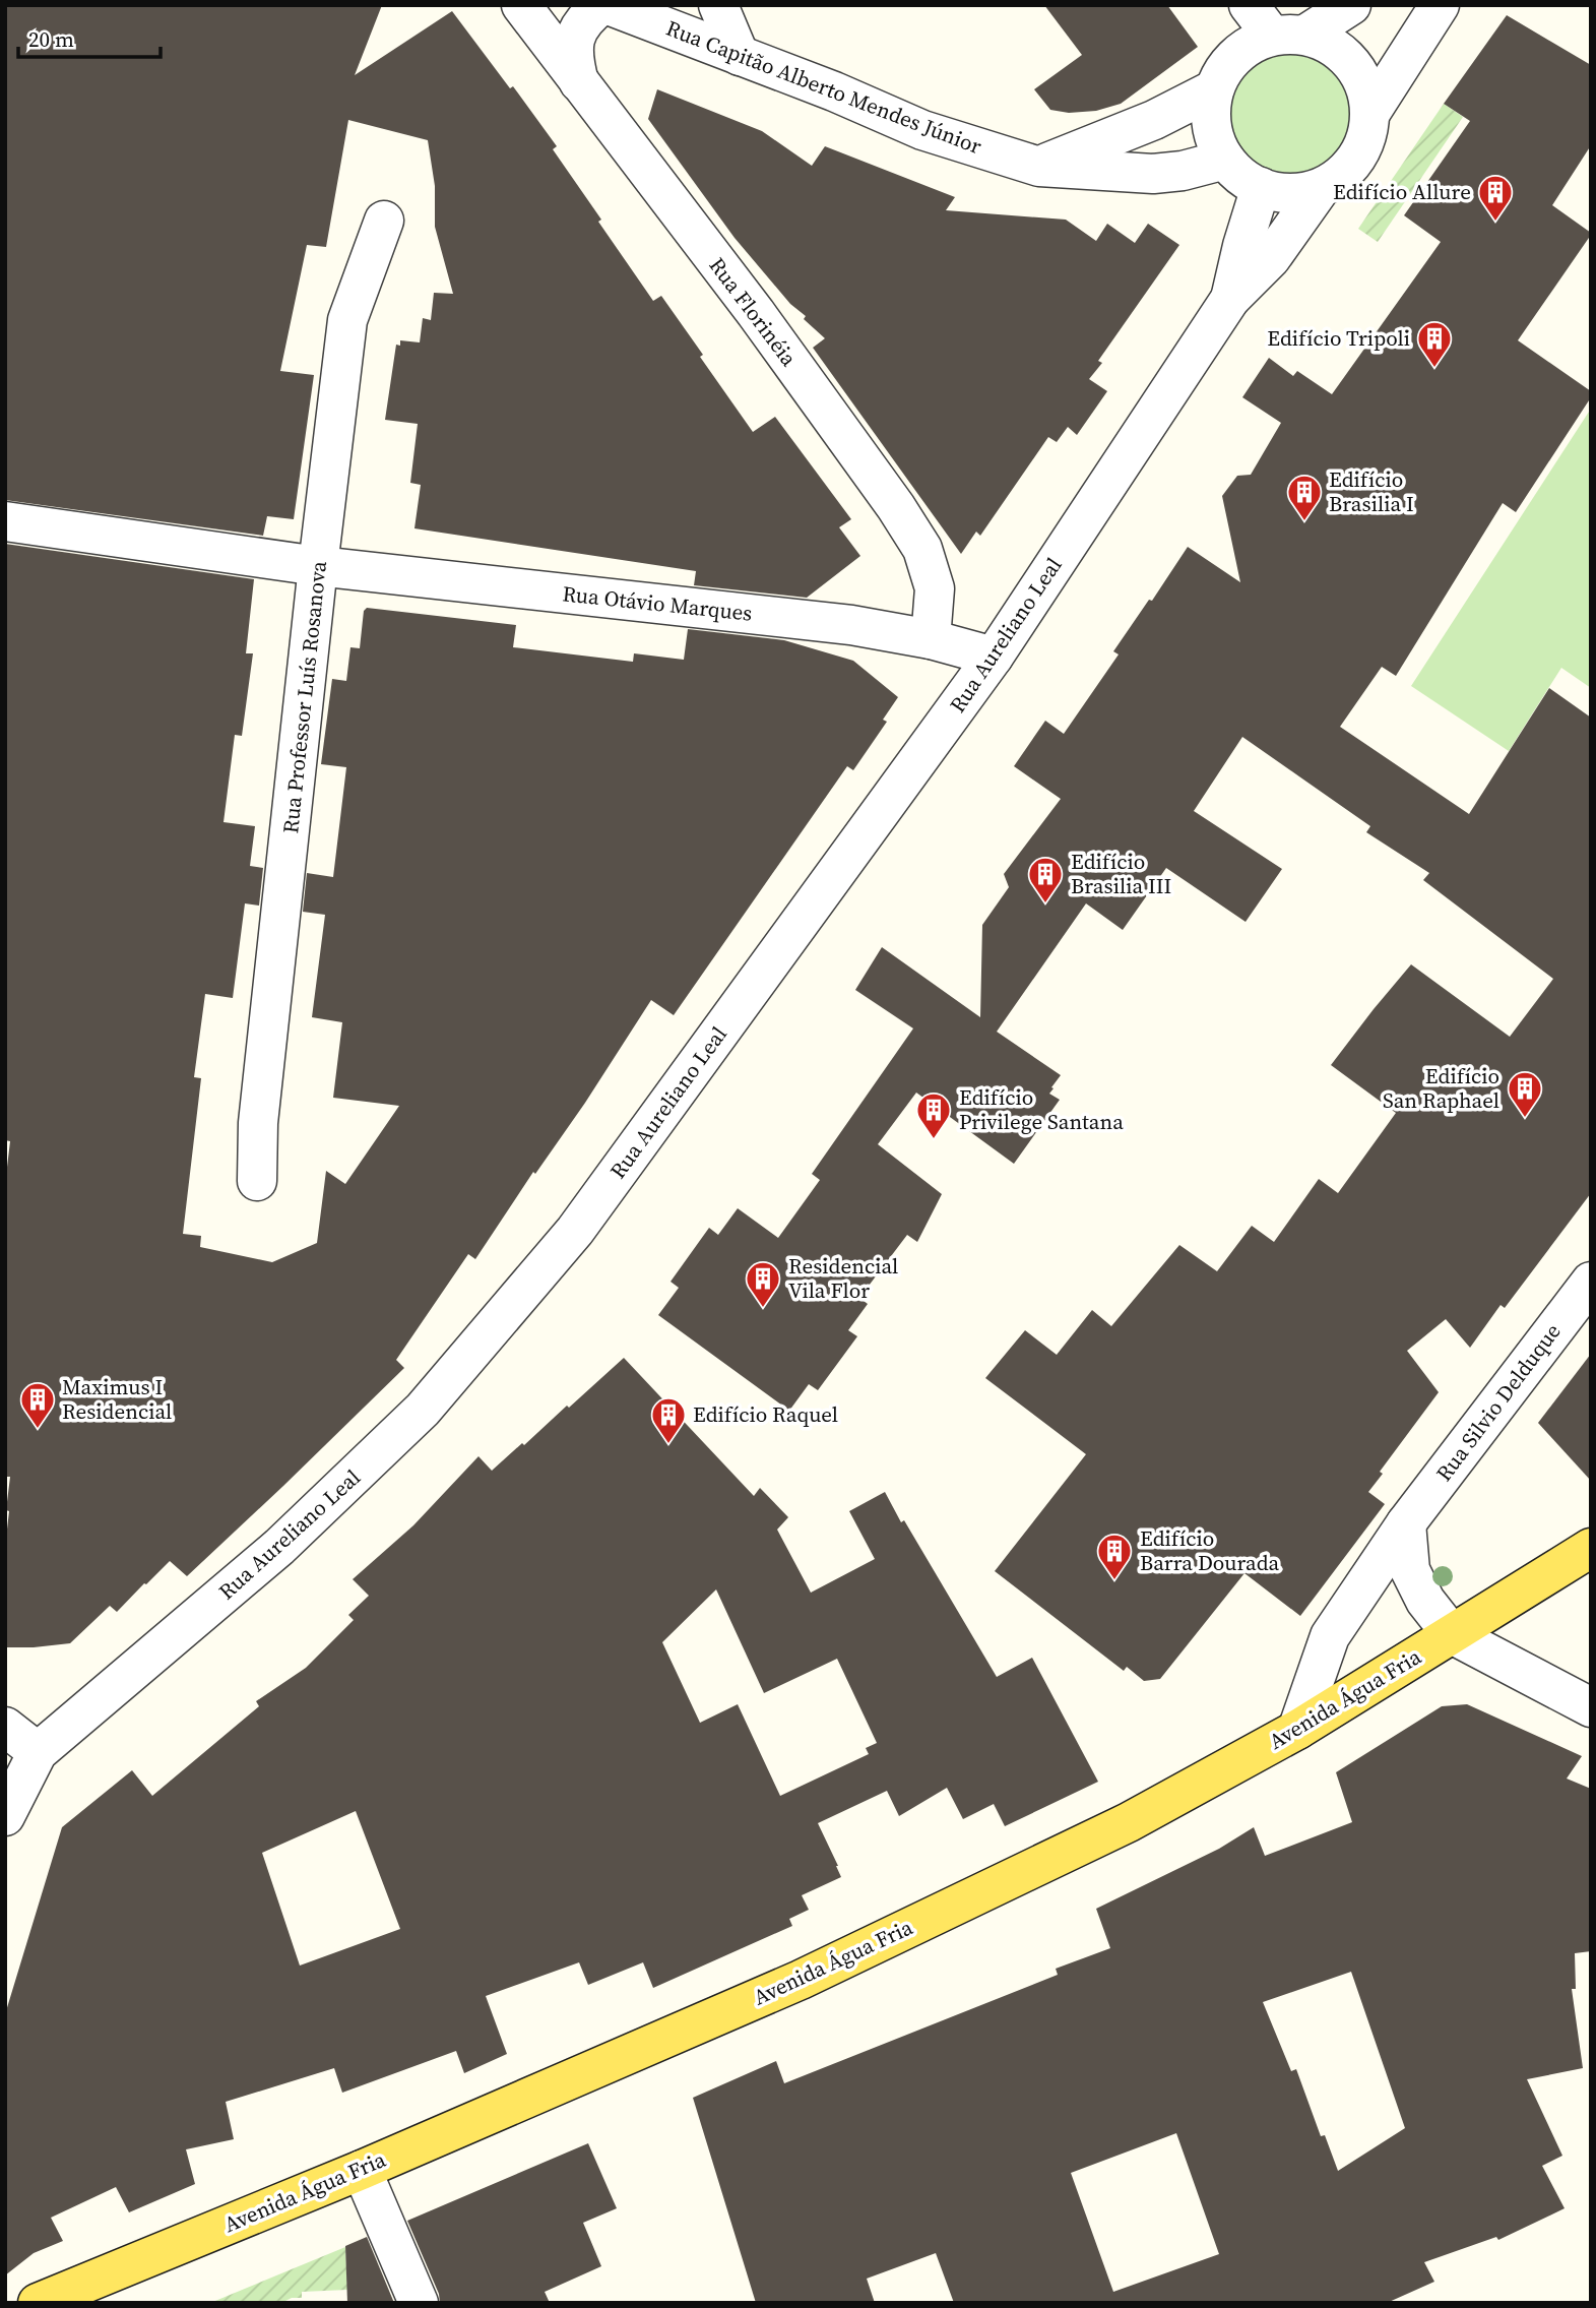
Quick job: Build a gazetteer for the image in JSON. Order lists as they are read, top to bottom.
{
  "streets": {
    "main road": ["Avenida Água Fria"],
    "street": [
      "Rua Capitão Alberto Mendes Júnior",
      "Rua Florinéia",
      "Rua Otávio Marques",
      "Rua Aureliano Leal",
      "Rua Professor Luís Rosanova",
      "Rua Silvio Delduque"
    ]
  },
  "crossings": [
    ["Rua Capitão Alberto Mendes Júnior", "Rua Aureliano Leal"],
    ["Rua Florinéia", "Rua Otávio Marques"],
    ["Rua Otávio Marques", "Rua Aureliano Leal"],
    ["Rua Otávio Marques", "Rua Professor Luís Rosanova"],
    ["Rua Silvio Delduque", "Avenida Água Fria"]
  ],
  "places": {
    "building": [
      "Edifício Allure",
      "Edifício Tripoli",
      "Edifício Brasilia I",
      "Edifício Brasilia III",
      "Edifício San Raphael",
      "Edifício Privilege Santana",
      "Residencial Vila Flor",
      "Maximus I Residencial",
      "Edifício Raquel",
      "Edifício Barra Dourada"
    ]
  },
  "scale_bar": "20 m"
}
